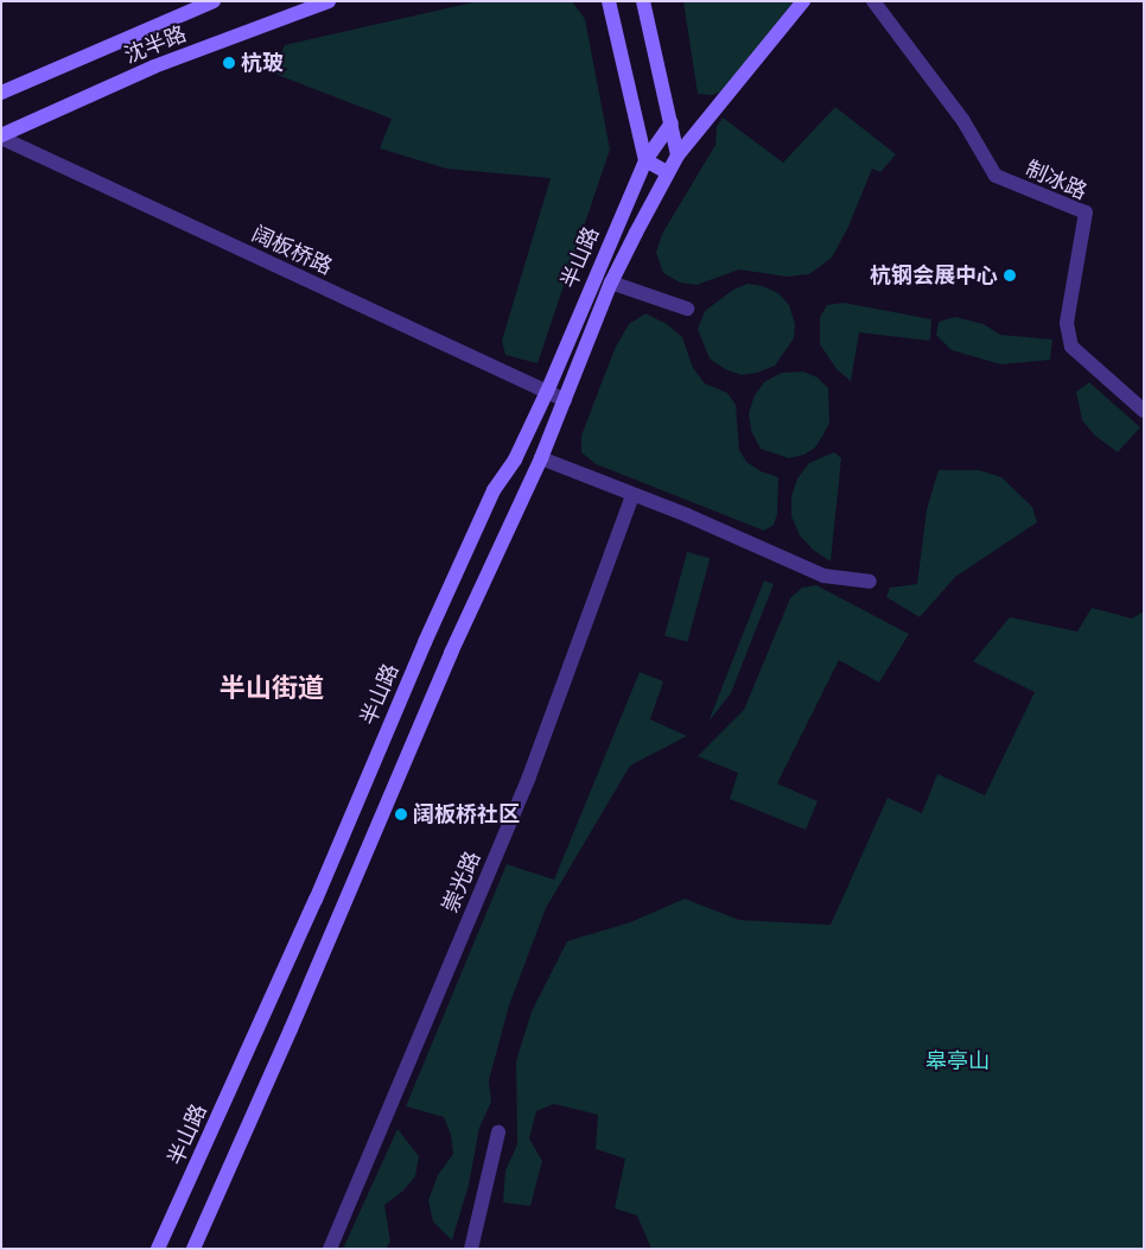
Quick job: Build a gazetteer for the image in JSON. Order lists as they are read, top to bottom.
{
  "streets": {
    "main road": ["沈半路", "半山路"],
    "street": ["制冰路", "阔板桥路", "崇光路"]
  },
  "crossings": [
    ["沈半路", "阔板桥路"],
    ["阔板桥路", "半山路"]
  ],
  "districts": ["半山街道"],
  "parks": ["皋亭山"],
  "places": ["杭玻", "杭钢会展中心", "阔板桥社区"]
}
